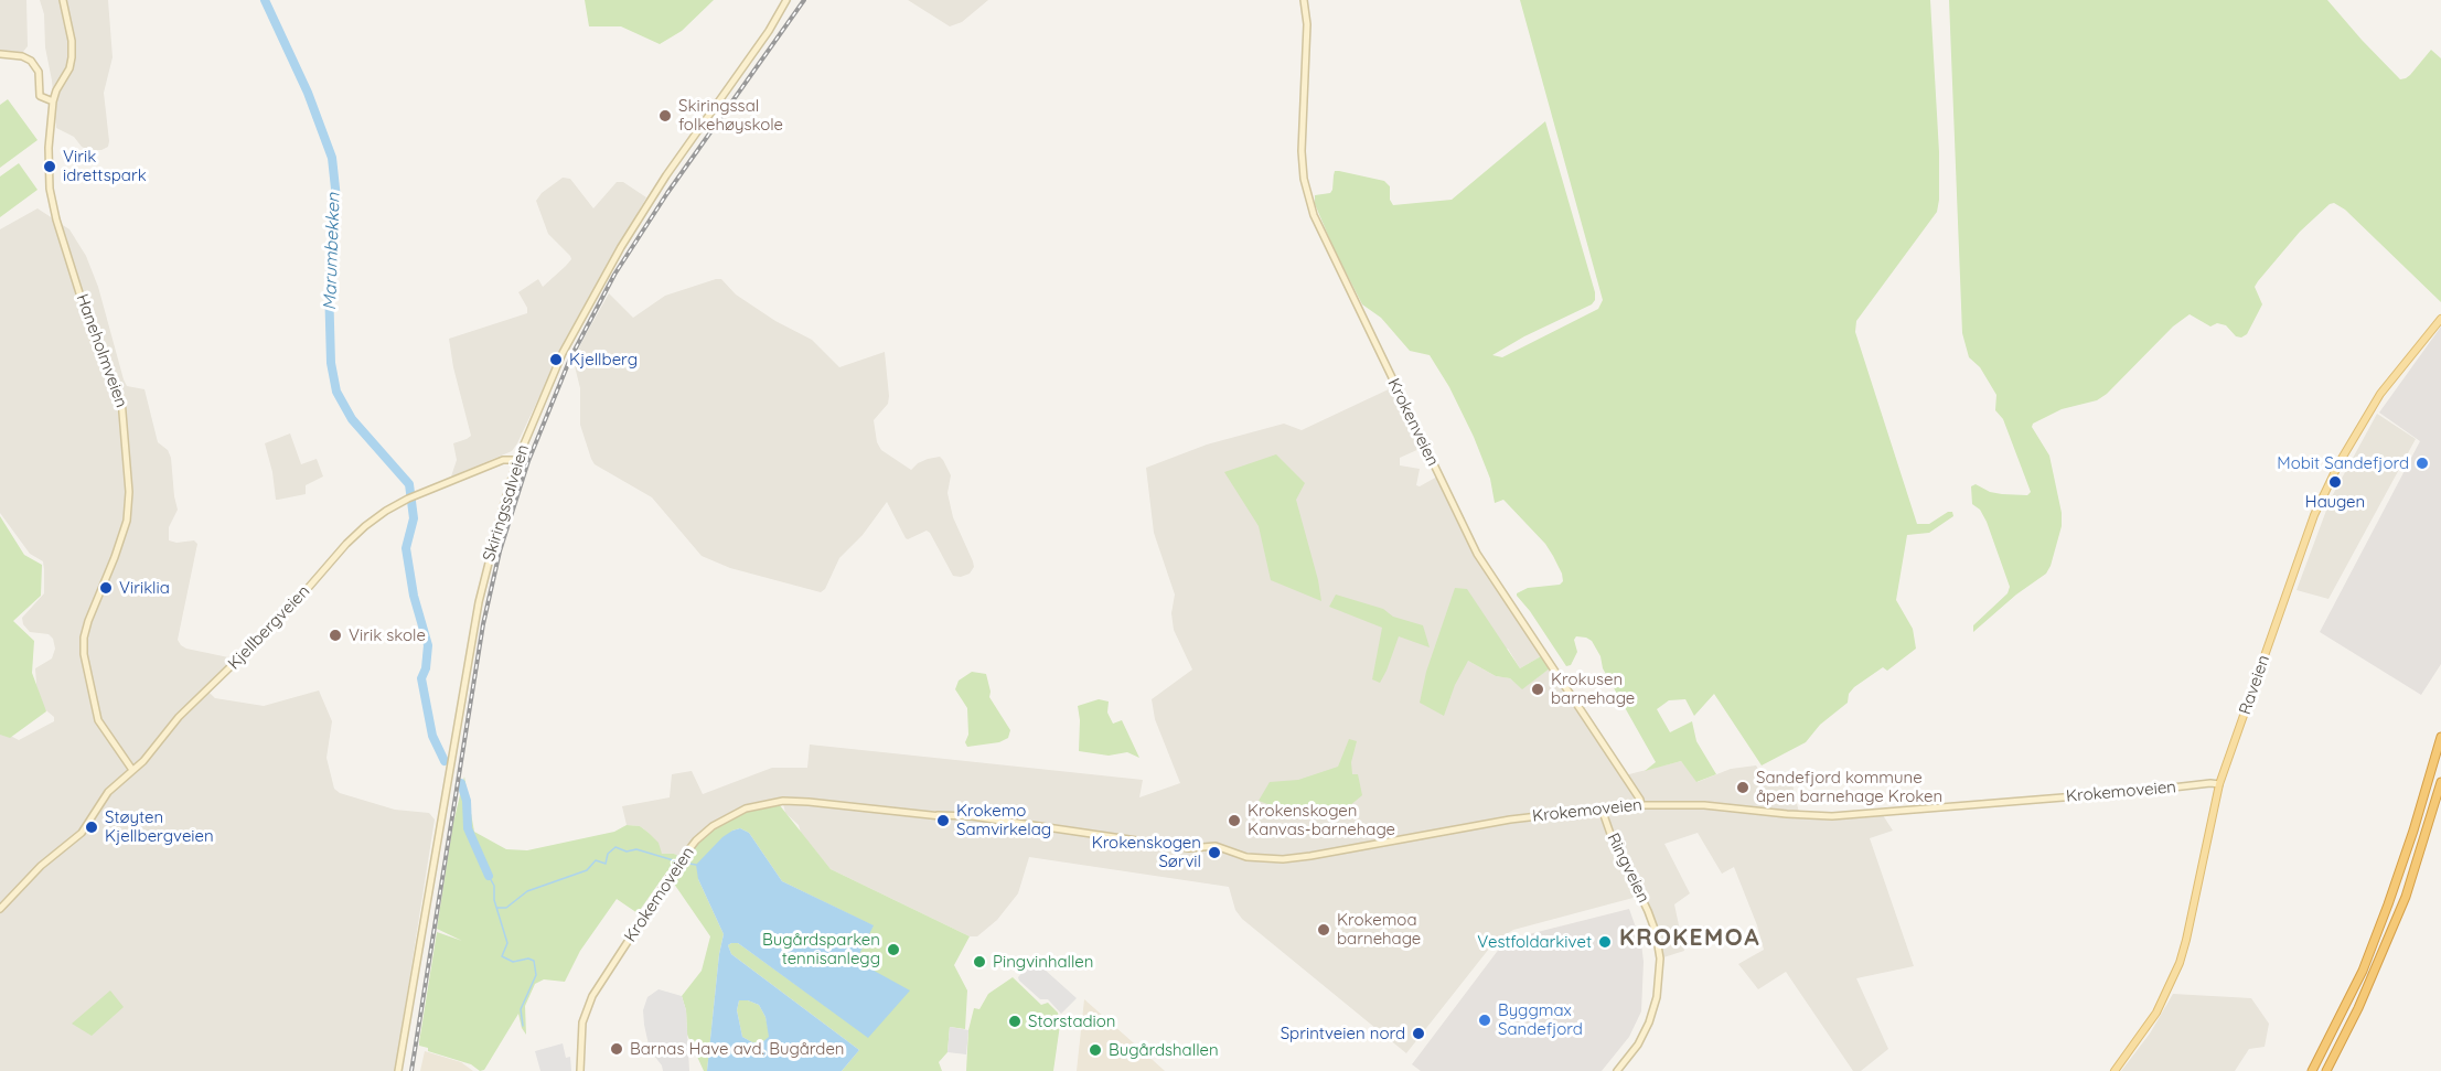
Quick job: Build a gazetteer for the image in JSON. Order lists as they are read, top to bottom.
{
  "streets": {
    "main road": [
      "Haneholmveien",
      "Krokenveien",
      "Skiringssalveien",
      "Kjellbergveien",
      "Raveien",
      "Krokemoveien",
      "Ringveien"
    ]
  },
  "crossings": [
    ["Haneholmveien", "Kjellbergveien"],
    ["Krokenveien", "Krokemoveien"],
    ["Skiringssalveien", "Kjellbergveien"],
    ["Raveien", "Krokemoveien"],
    ["Krokemoveien", "Ringveien"]
  ],
  "districts": ["KROKEMOA"],
  "water": ["Marumbekken"],
  "places": [
    "Skiringssal folkehøyskole",
    "Virik idrettspark",
    "Kjellberg",
    "Mobit Sandefjord",
    "Haugen",
    "Viriklia",
    "Virik skole",
    "Krokusen barnehage",
    "Sandefjord kommune åpen barnehage Kroken",
    "Krokemo Samvirkelag",
    "Krokenskogen Kanvas-barnehage",
    "Støyten Kjellbergveien",
    "Krokenskogen Sørvil",
    "Krokemoa barnehage",
    "Vestfoldarkivet",
    "Bugårdsparken tennisanlegg",
    "Pingvinhallen",
    "Byggmax Sandefjord",
    "Storstadion",
    "Sprintveien nord",
    "Barnas Have avd. Bugården",
    "Bugårdshallen"
  ]
}
